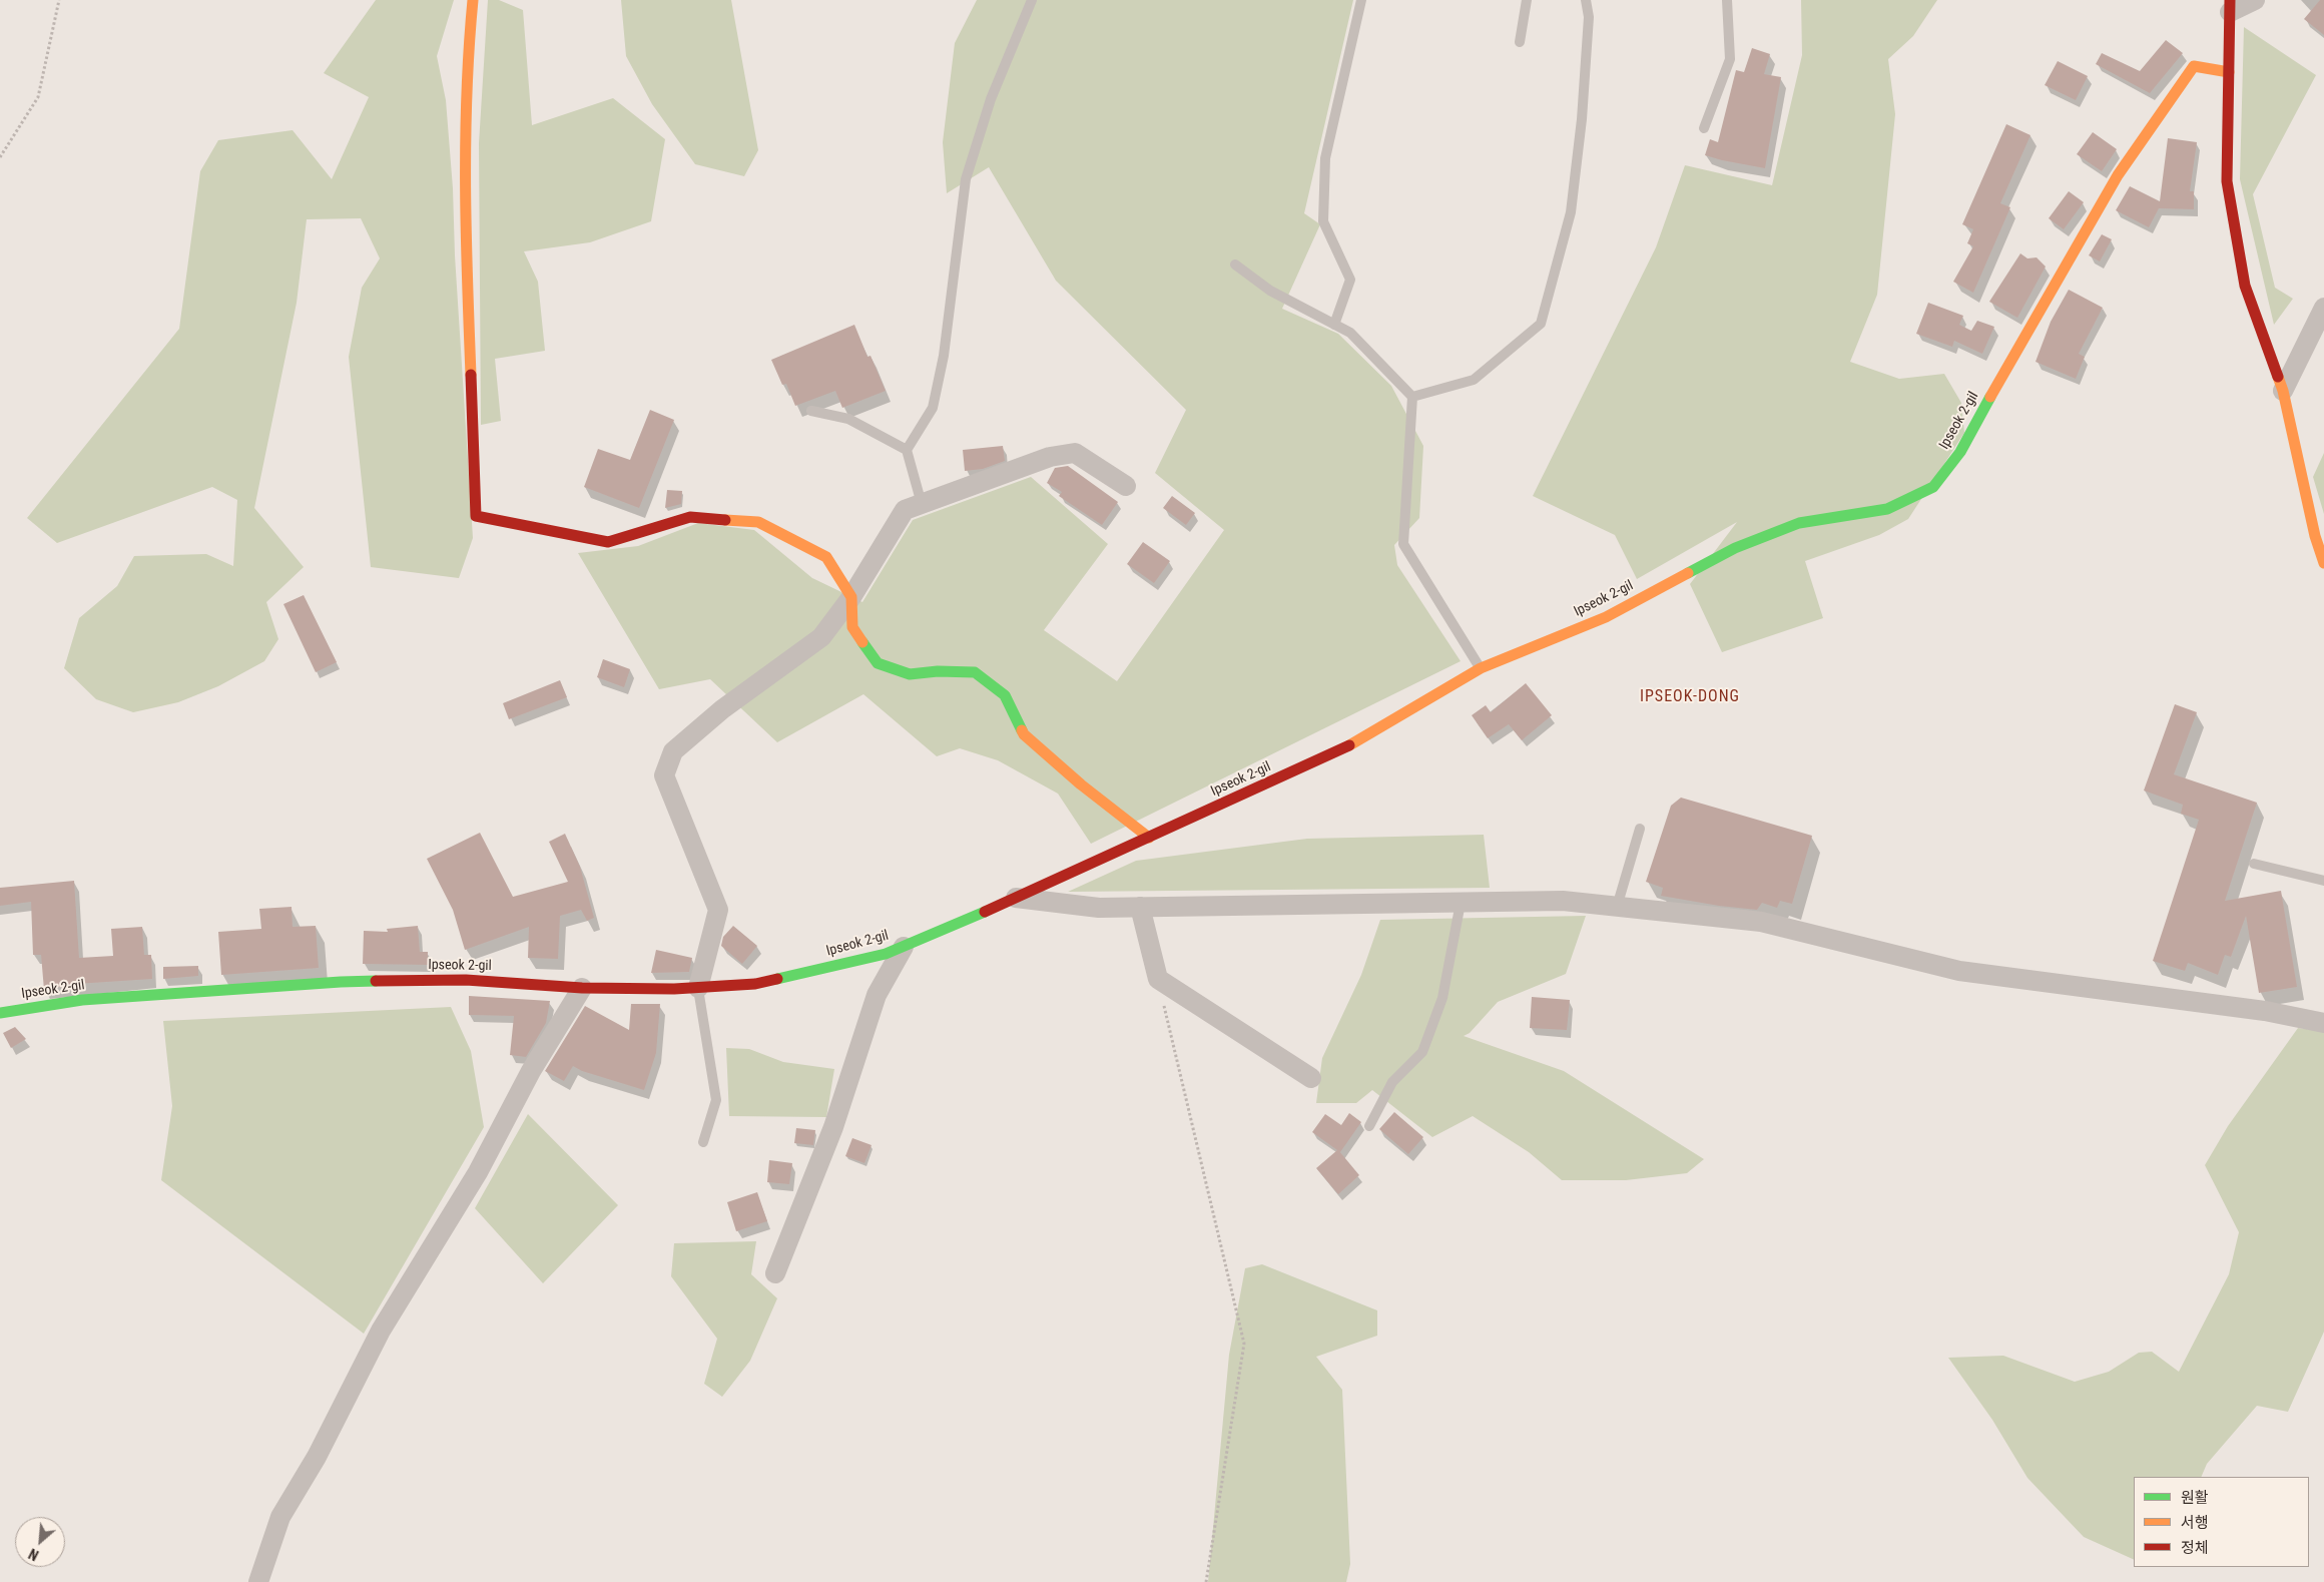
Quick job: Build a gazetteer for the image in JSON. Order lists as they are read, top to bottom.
{
  "streets": {
    "street": ["Ipseok 2-gil"]
  },
  "districts": ["IPSEOK-DONG"],
  "legend": ["원활", "서행", "정체"],
  "north": "bottom left"
}
